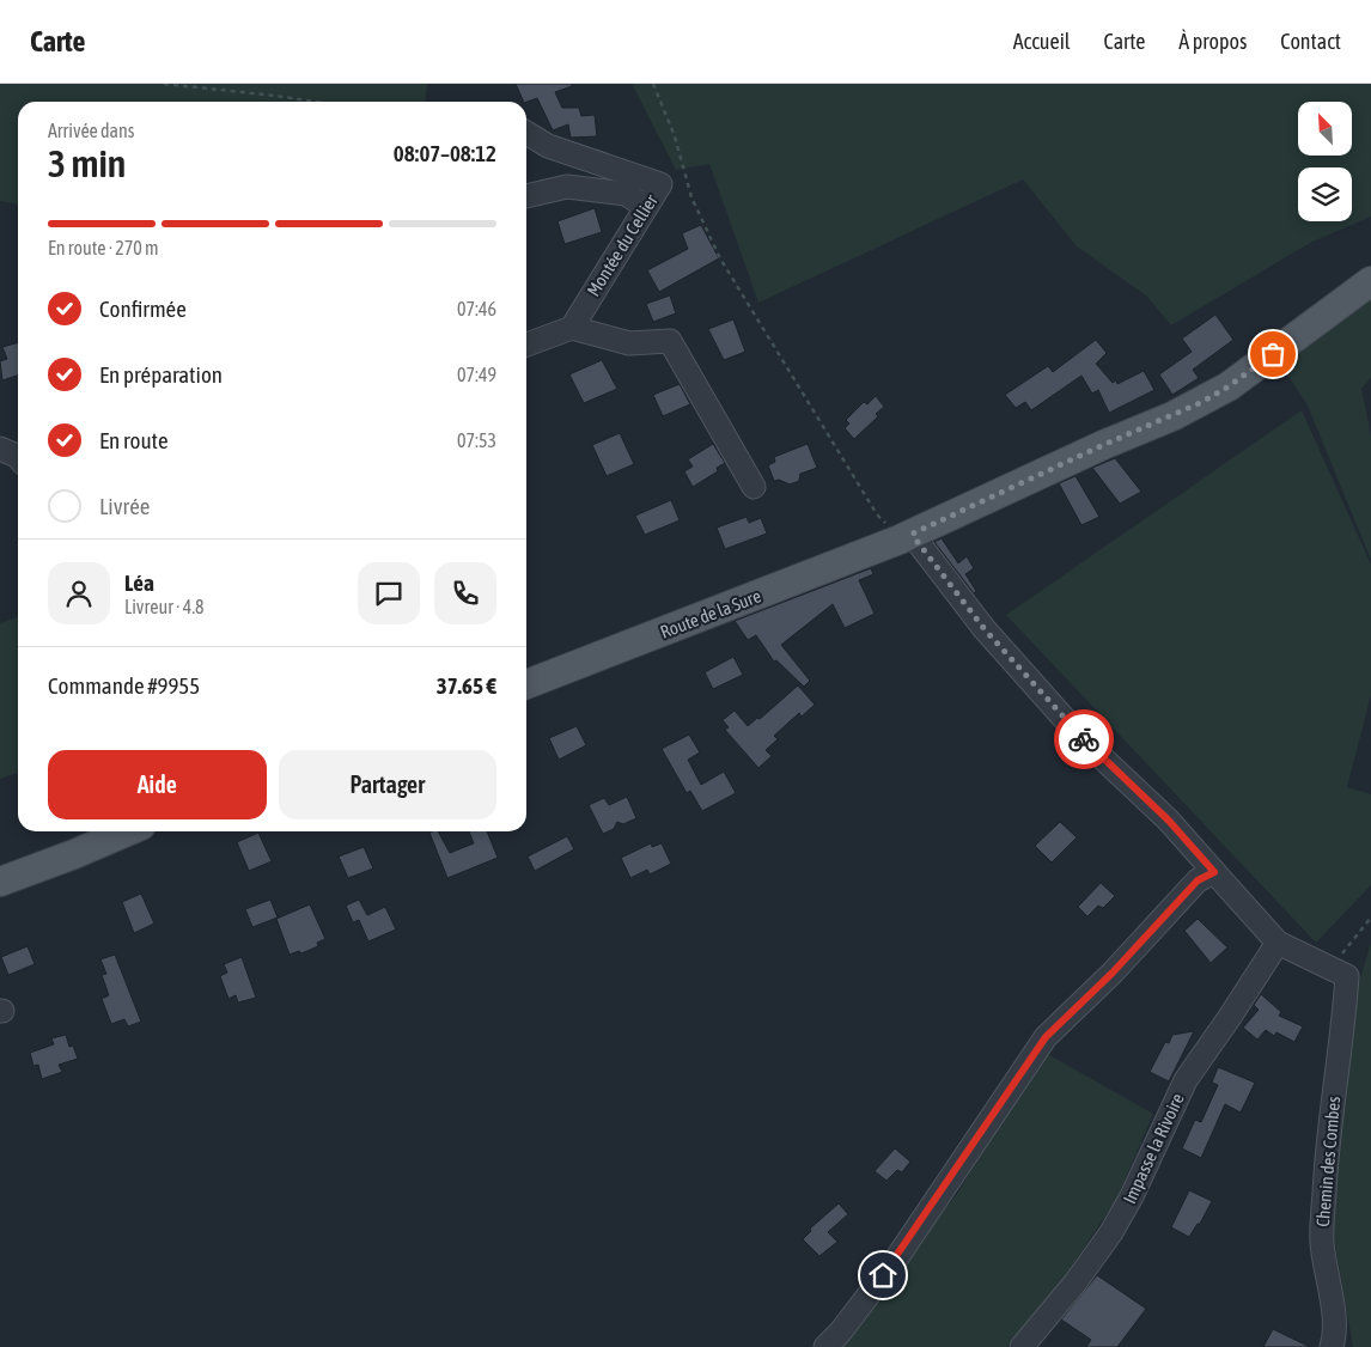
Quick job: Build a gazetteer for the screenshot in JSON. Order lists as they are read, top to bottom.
{
  "streets": {
    "main road": ["Route de la Sure"],
    "street": ["Montée du Cellier", "Impasse la Rivoire", "Chemin des Combes"]
  },
  "north": "top left",
  "page": {
    "header": "Carte",
    "nav": [
      "Accueil",
      "Carte",
      "À propos",
      "Contact"
    ],
    "heading": ["3 min", "Arrivée dans", "08:07–08:12"],
    "panel": [
      "Léa",
      "Livreur · 4.8",
      "Commande #9955",
      "37.65 €"
    ],
    "bar": "En route · 270 m",
    "list": [
      ["Confirmée", "07:46"],
      ["En préparation", "07:49"],
      ["En route", "07:53"],
      "Livrée"
    ],
    "buttons": ["Aide", "Partager"]
  }
}
